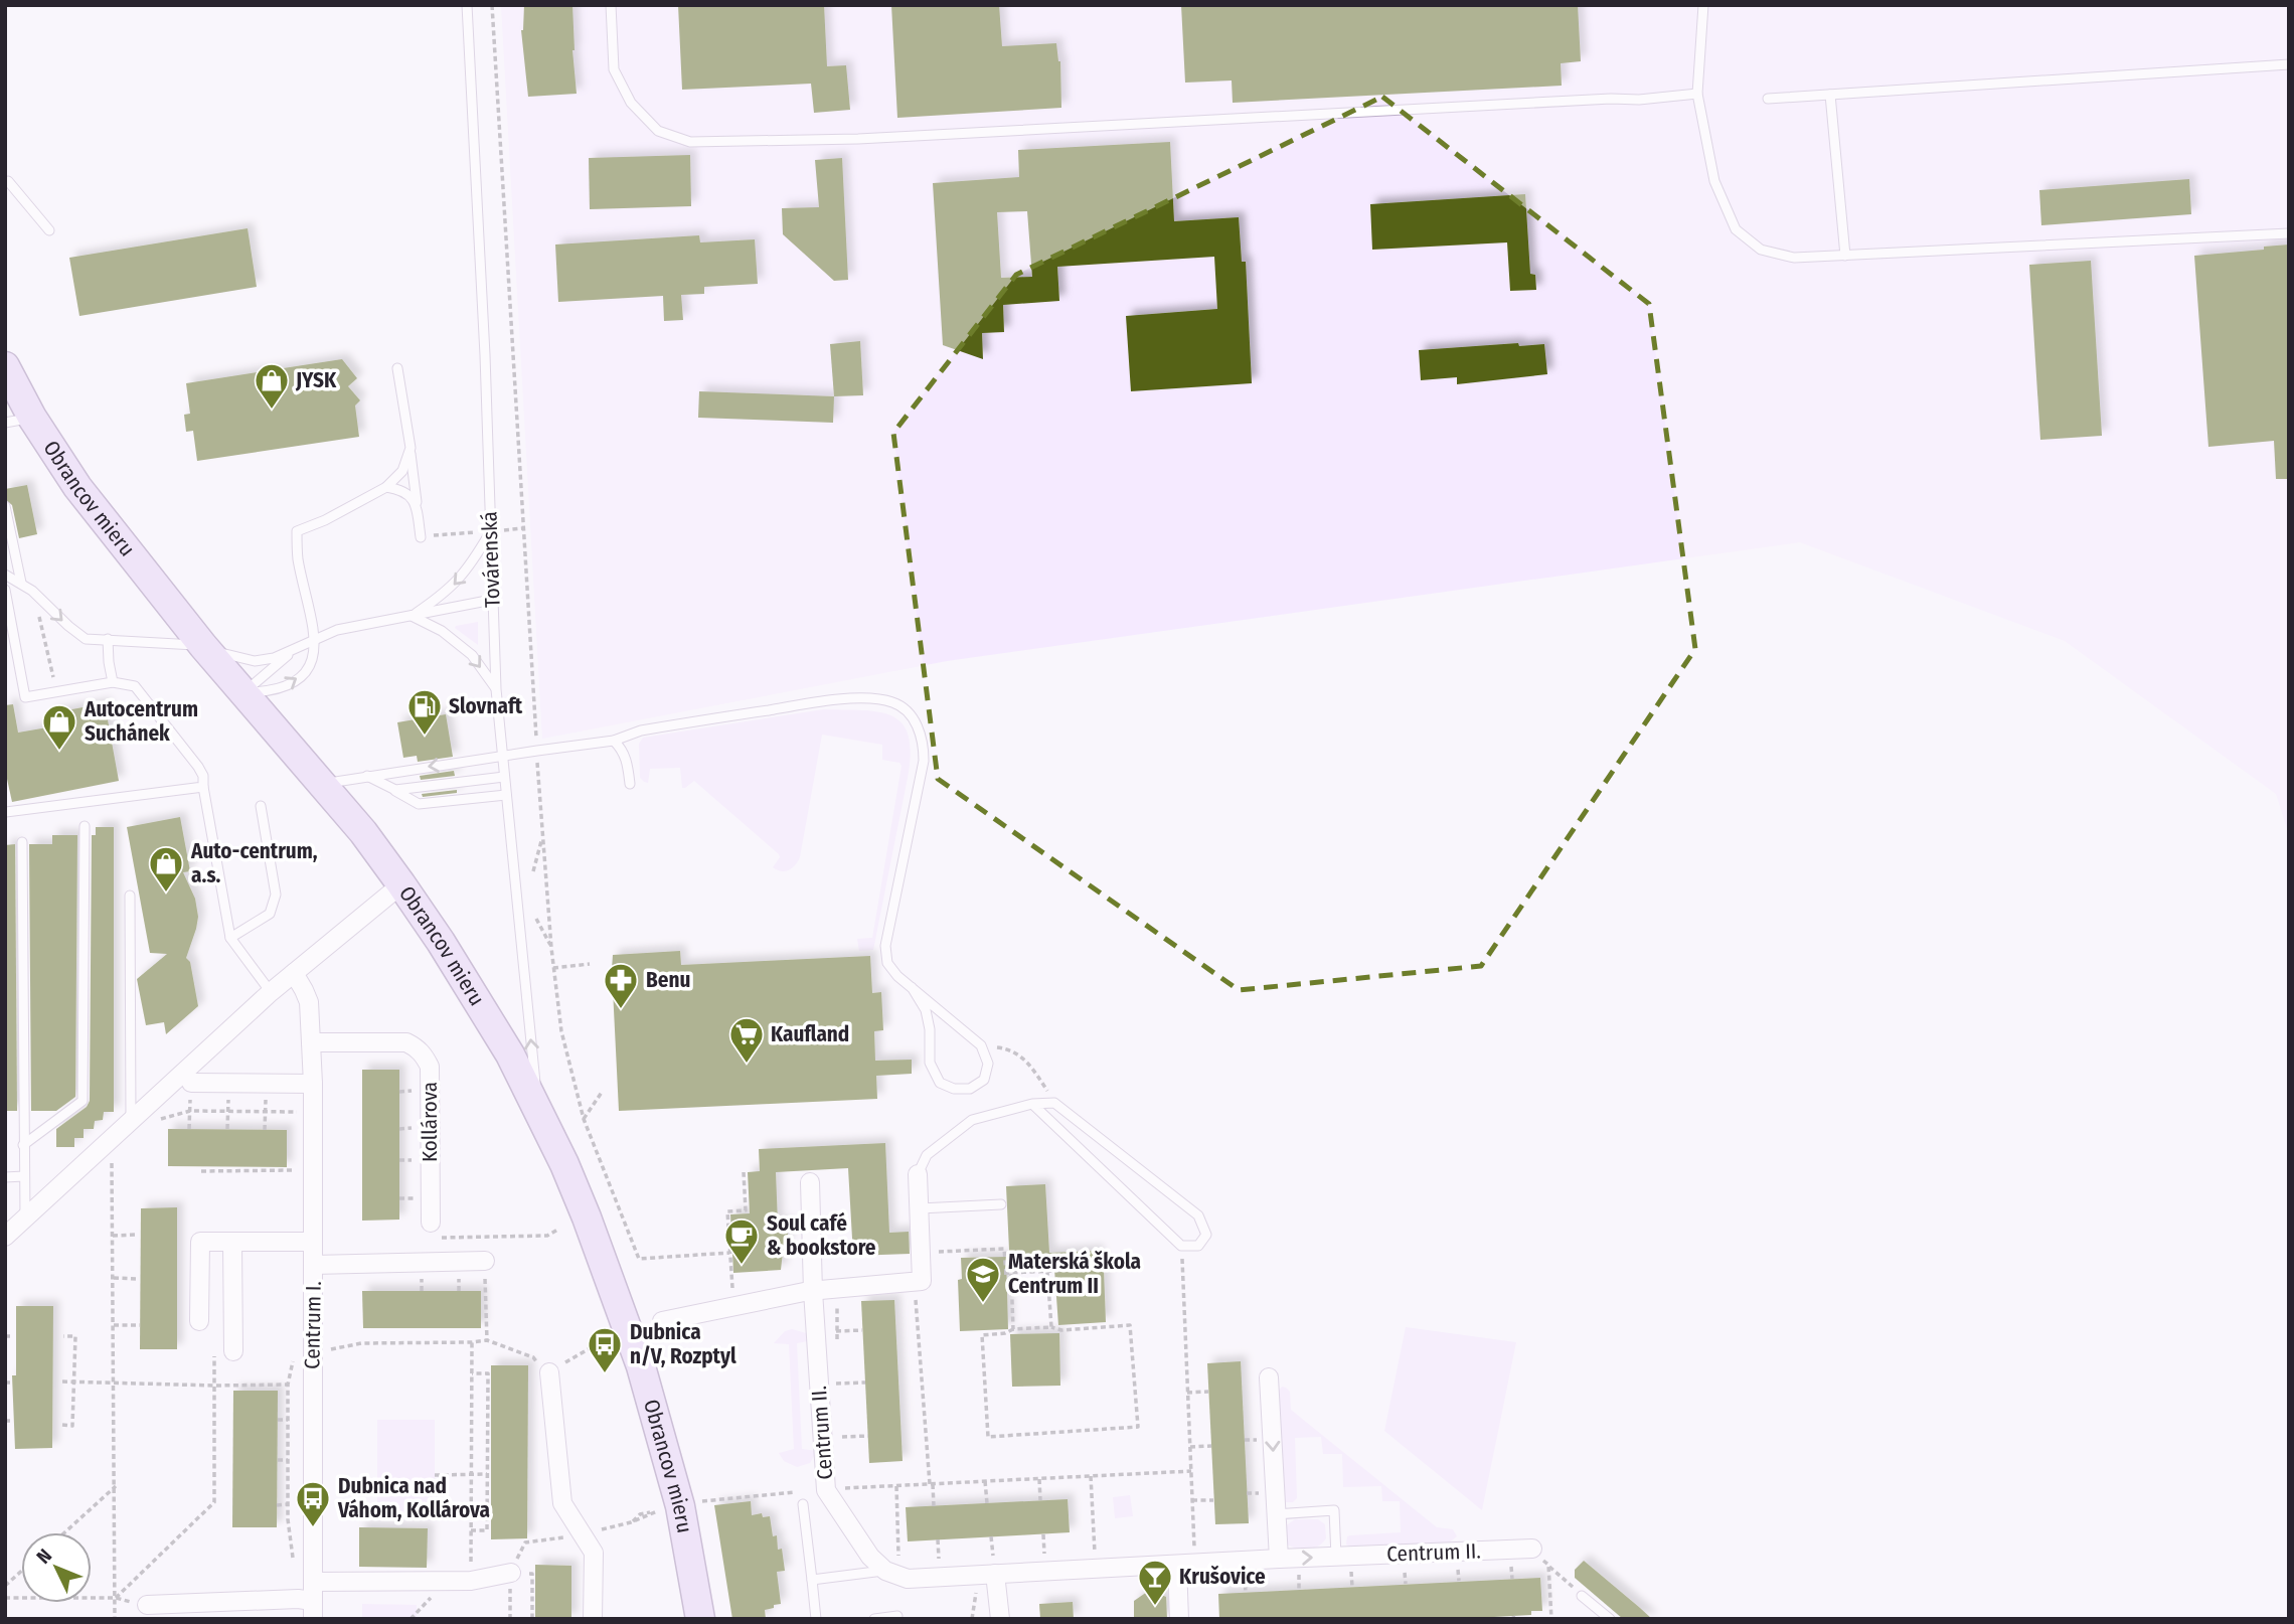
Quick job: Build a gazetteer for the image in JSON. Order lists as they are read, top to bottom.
{
  "streets": {
    "main road": ["Obrancov mieru"],
    "street": ["Kollárova", "Centrum I.", "Centrum II."],
    "lane": ["Továrenská"]
  },
  "crossings": [
    ["Obrancov mieru", "Továrenská"],
    ["Kollárova", "Centrum I."]
  ],
  "places": {
    "shop": ["JYSK", "Autocentrum Suchánek", "Auto-centrum, a.s."],
    "fuel station": ["Slovnaft"],
    "pharmacy": ["Benu"],
    "supermarket": ["Kaufland"],
    "cafe": ["Soul café & bookstore"],
    "school or university": ["Materská škola Centrum II"],
    "bus stop": ["Dubnica n/V, Rozptyl", "Dubnica nad Váhom, Kollárova"],
    "bar": ["Krušovice"]
  },
  "north": "top left"
}
